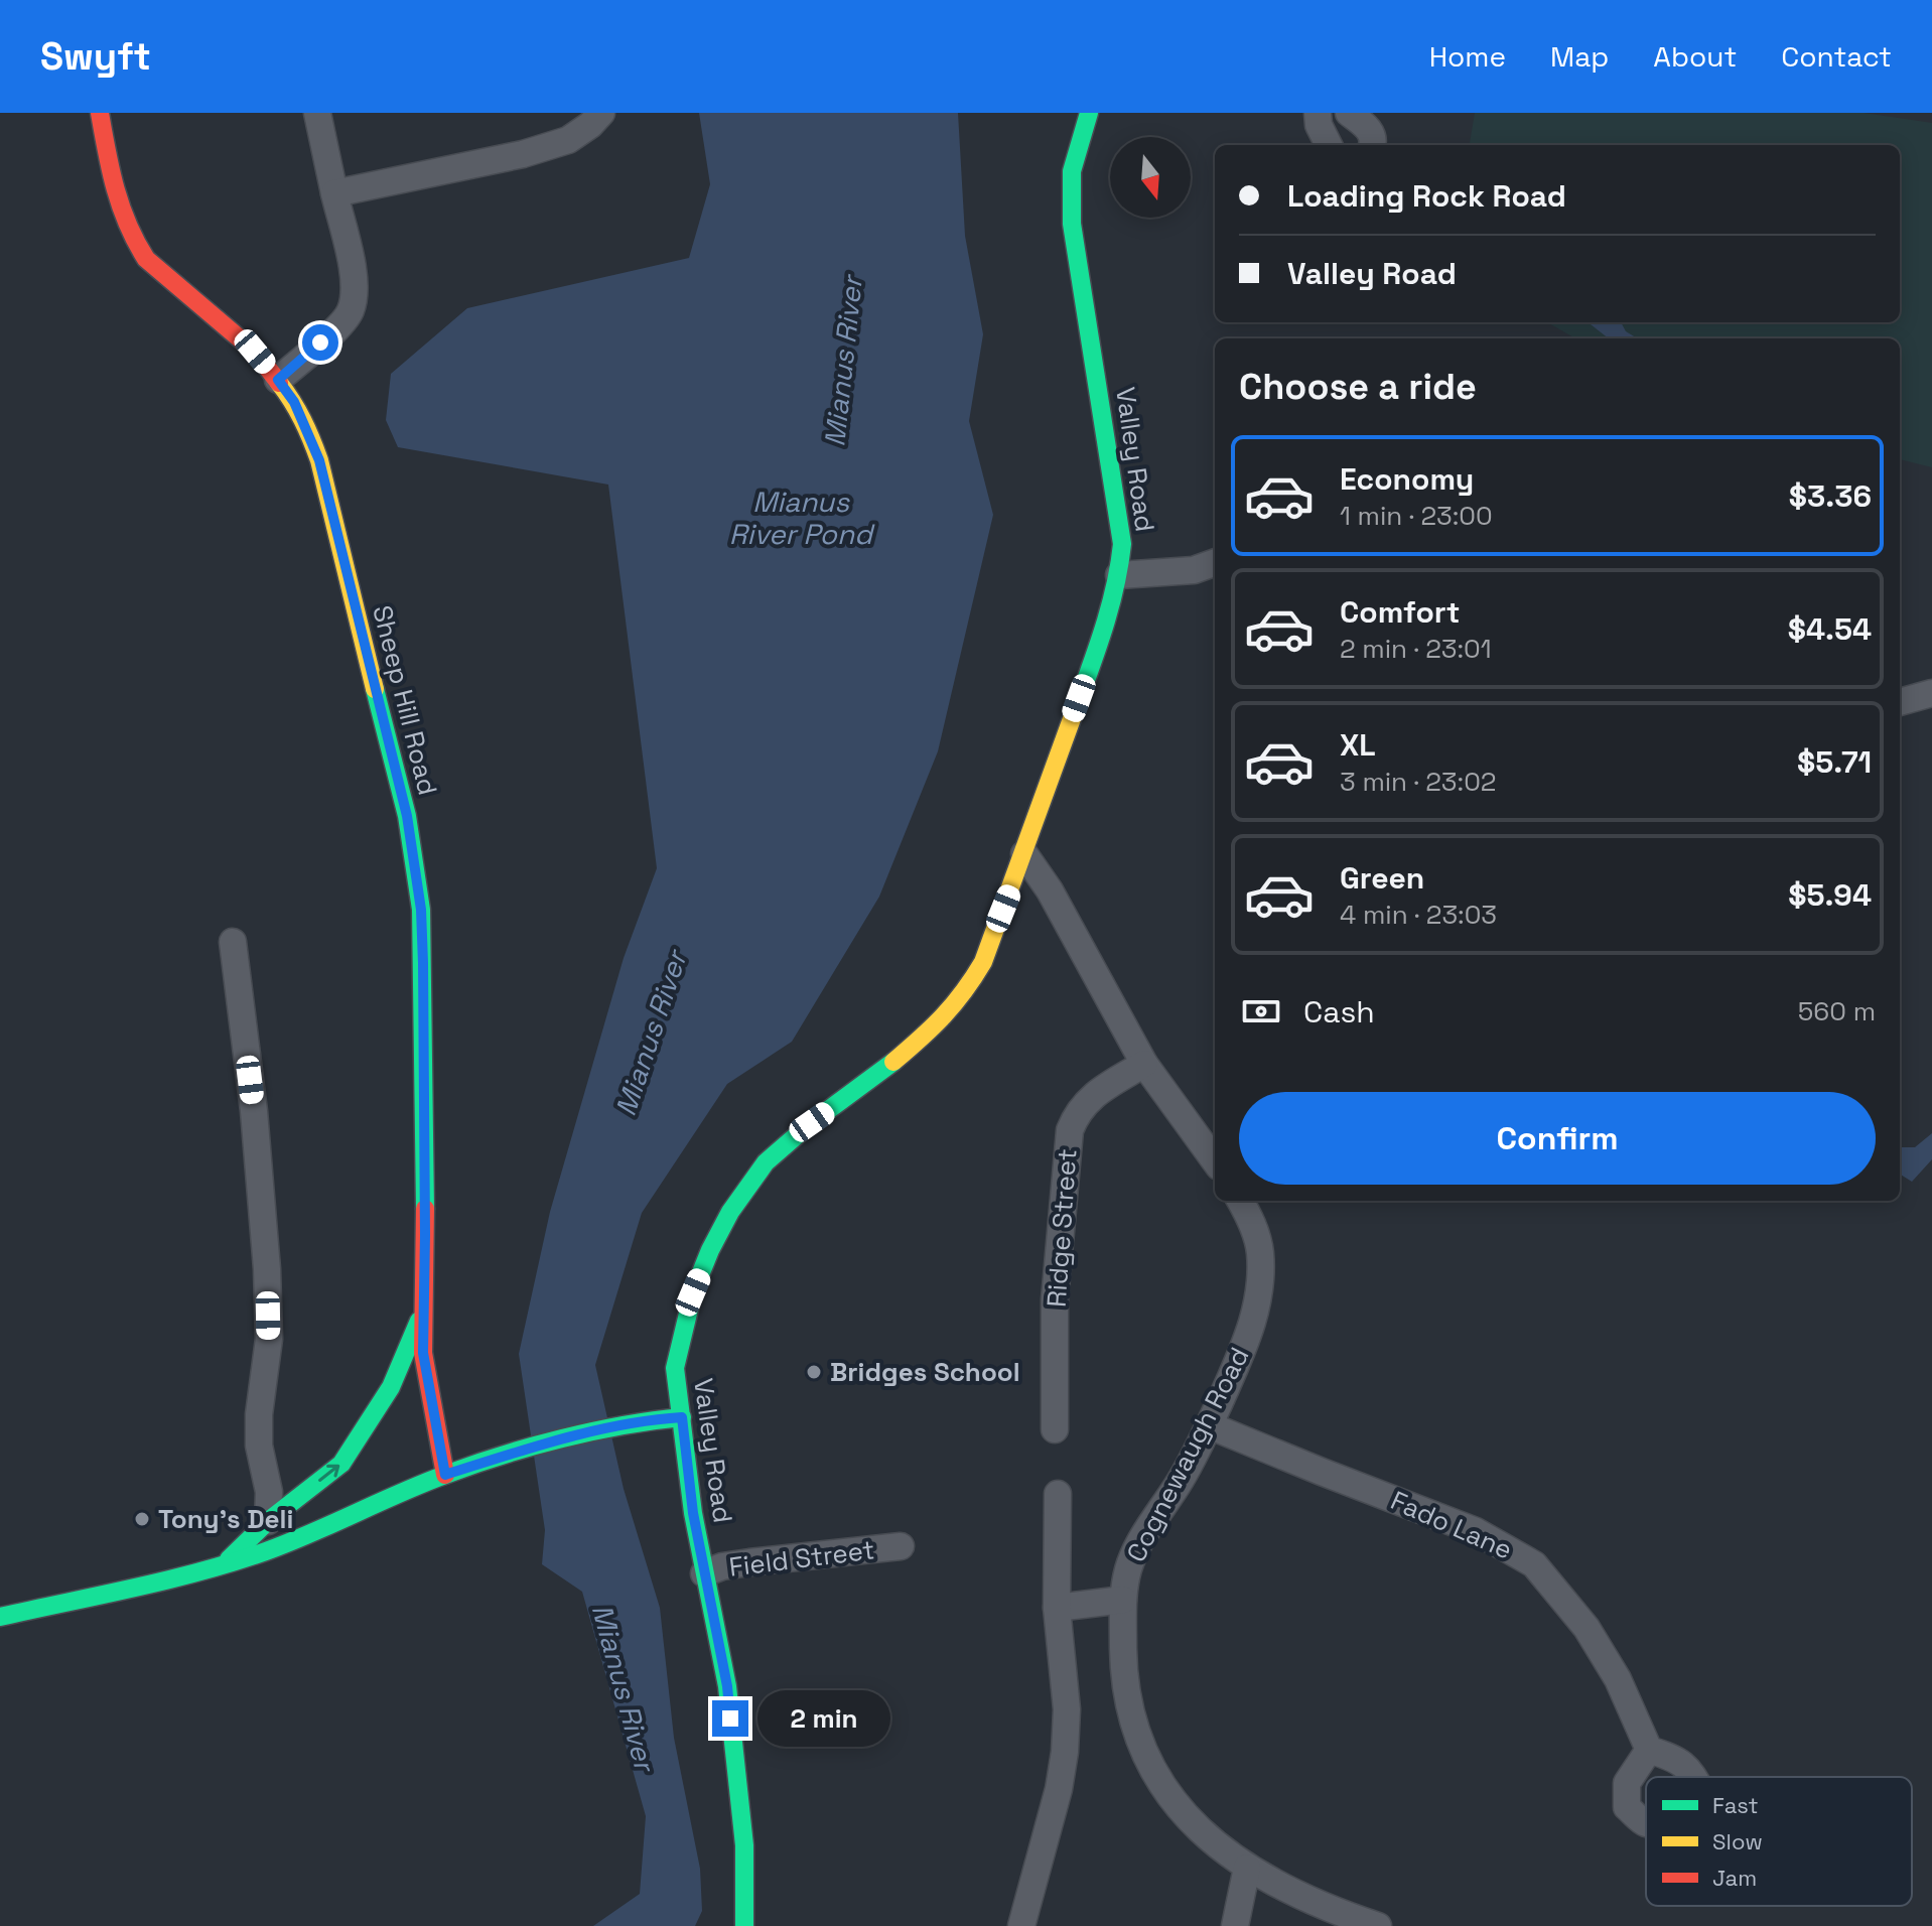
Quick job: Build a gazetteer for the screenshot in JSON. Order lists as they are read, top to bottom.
{
  "streets": {
    "street": [
      "Valley Road",
      "Sheep Hill Road",
      "Ridge Street",
      "Cognewaugh Road",
      "Fado Lane",
      "Field Street"
    ]
  },
  "crossings": [
    ["Valley Road", "Field Street"],
    ["Cognewaugh Road", "Fado Lane"]
  ],
  "water": ["Mianus River", "Mianus River Pond"],
  "places": ["Bridges School", "Tony's Deli"],
  "legend": ["Fast", "Slow", "Jam"],
  "north": "bottom",
  "page": {
    "header": "Swyft",
    "nav": [
      "Home",
      "Map",
      "About",
      "Contact"
    ],
    "banner": ["Loading Rock Road", "Valley Road"],
    "heading": "Choose a ride",
    "list": [
      {
        "name": "Economy",
        "note": "1 min · 23:00",
        "value": "$3.36"
      },
      {
        "name": "Comfort",
        "note": "2 min · 23:01",
        "value": "$4.54"
      },
      {
        "name": "XL",
        "note": "3 min · 23:02",
        "value": "$5.71"
      },
      {
        "name": "Green",
        "note": "4 min · 23:03",
        "value": "$5.94"
      }
    ],
    "pay": ["Cash", "560 m"],
    "buttons": "Confirm",
    "bubble": "2 min"
  }
}
